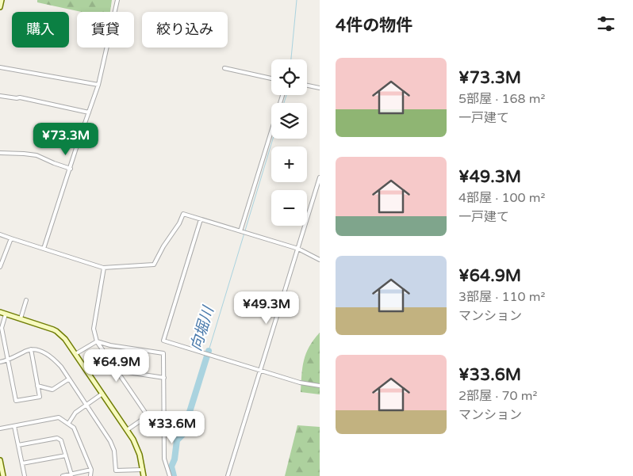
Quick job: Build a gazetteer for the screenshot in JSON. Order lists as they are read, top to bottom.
{
  "water": ["向堀川"],
  "page": {
    "heading": "4件の物件",
    "chip": ["購入", "賃貸", "絞り込み"],
    "list": [
      {
        "name": "¥73.3M",
        "note": "5部屋 · 168 m² · 一戸建て"
      },
      {
        "name": "¥49.3M",
        "note": "4部屋 · 100 m² · 一戸建て"
      },
      {
        "name": "¥64.9M",
        "note": "3部屋 · 110 m² · マンション"
      },
      {
        "name": "¥33.6M",
        "note": "2部屋 · 70 m² · マンション"
      }
    ],
    "map_buttons": ["+", "−"],
    "price": [
      "¥73.3M",
      "¥49.3M",
      "¥64.9M",
      "¥33.6M"
    ]
  }
}
